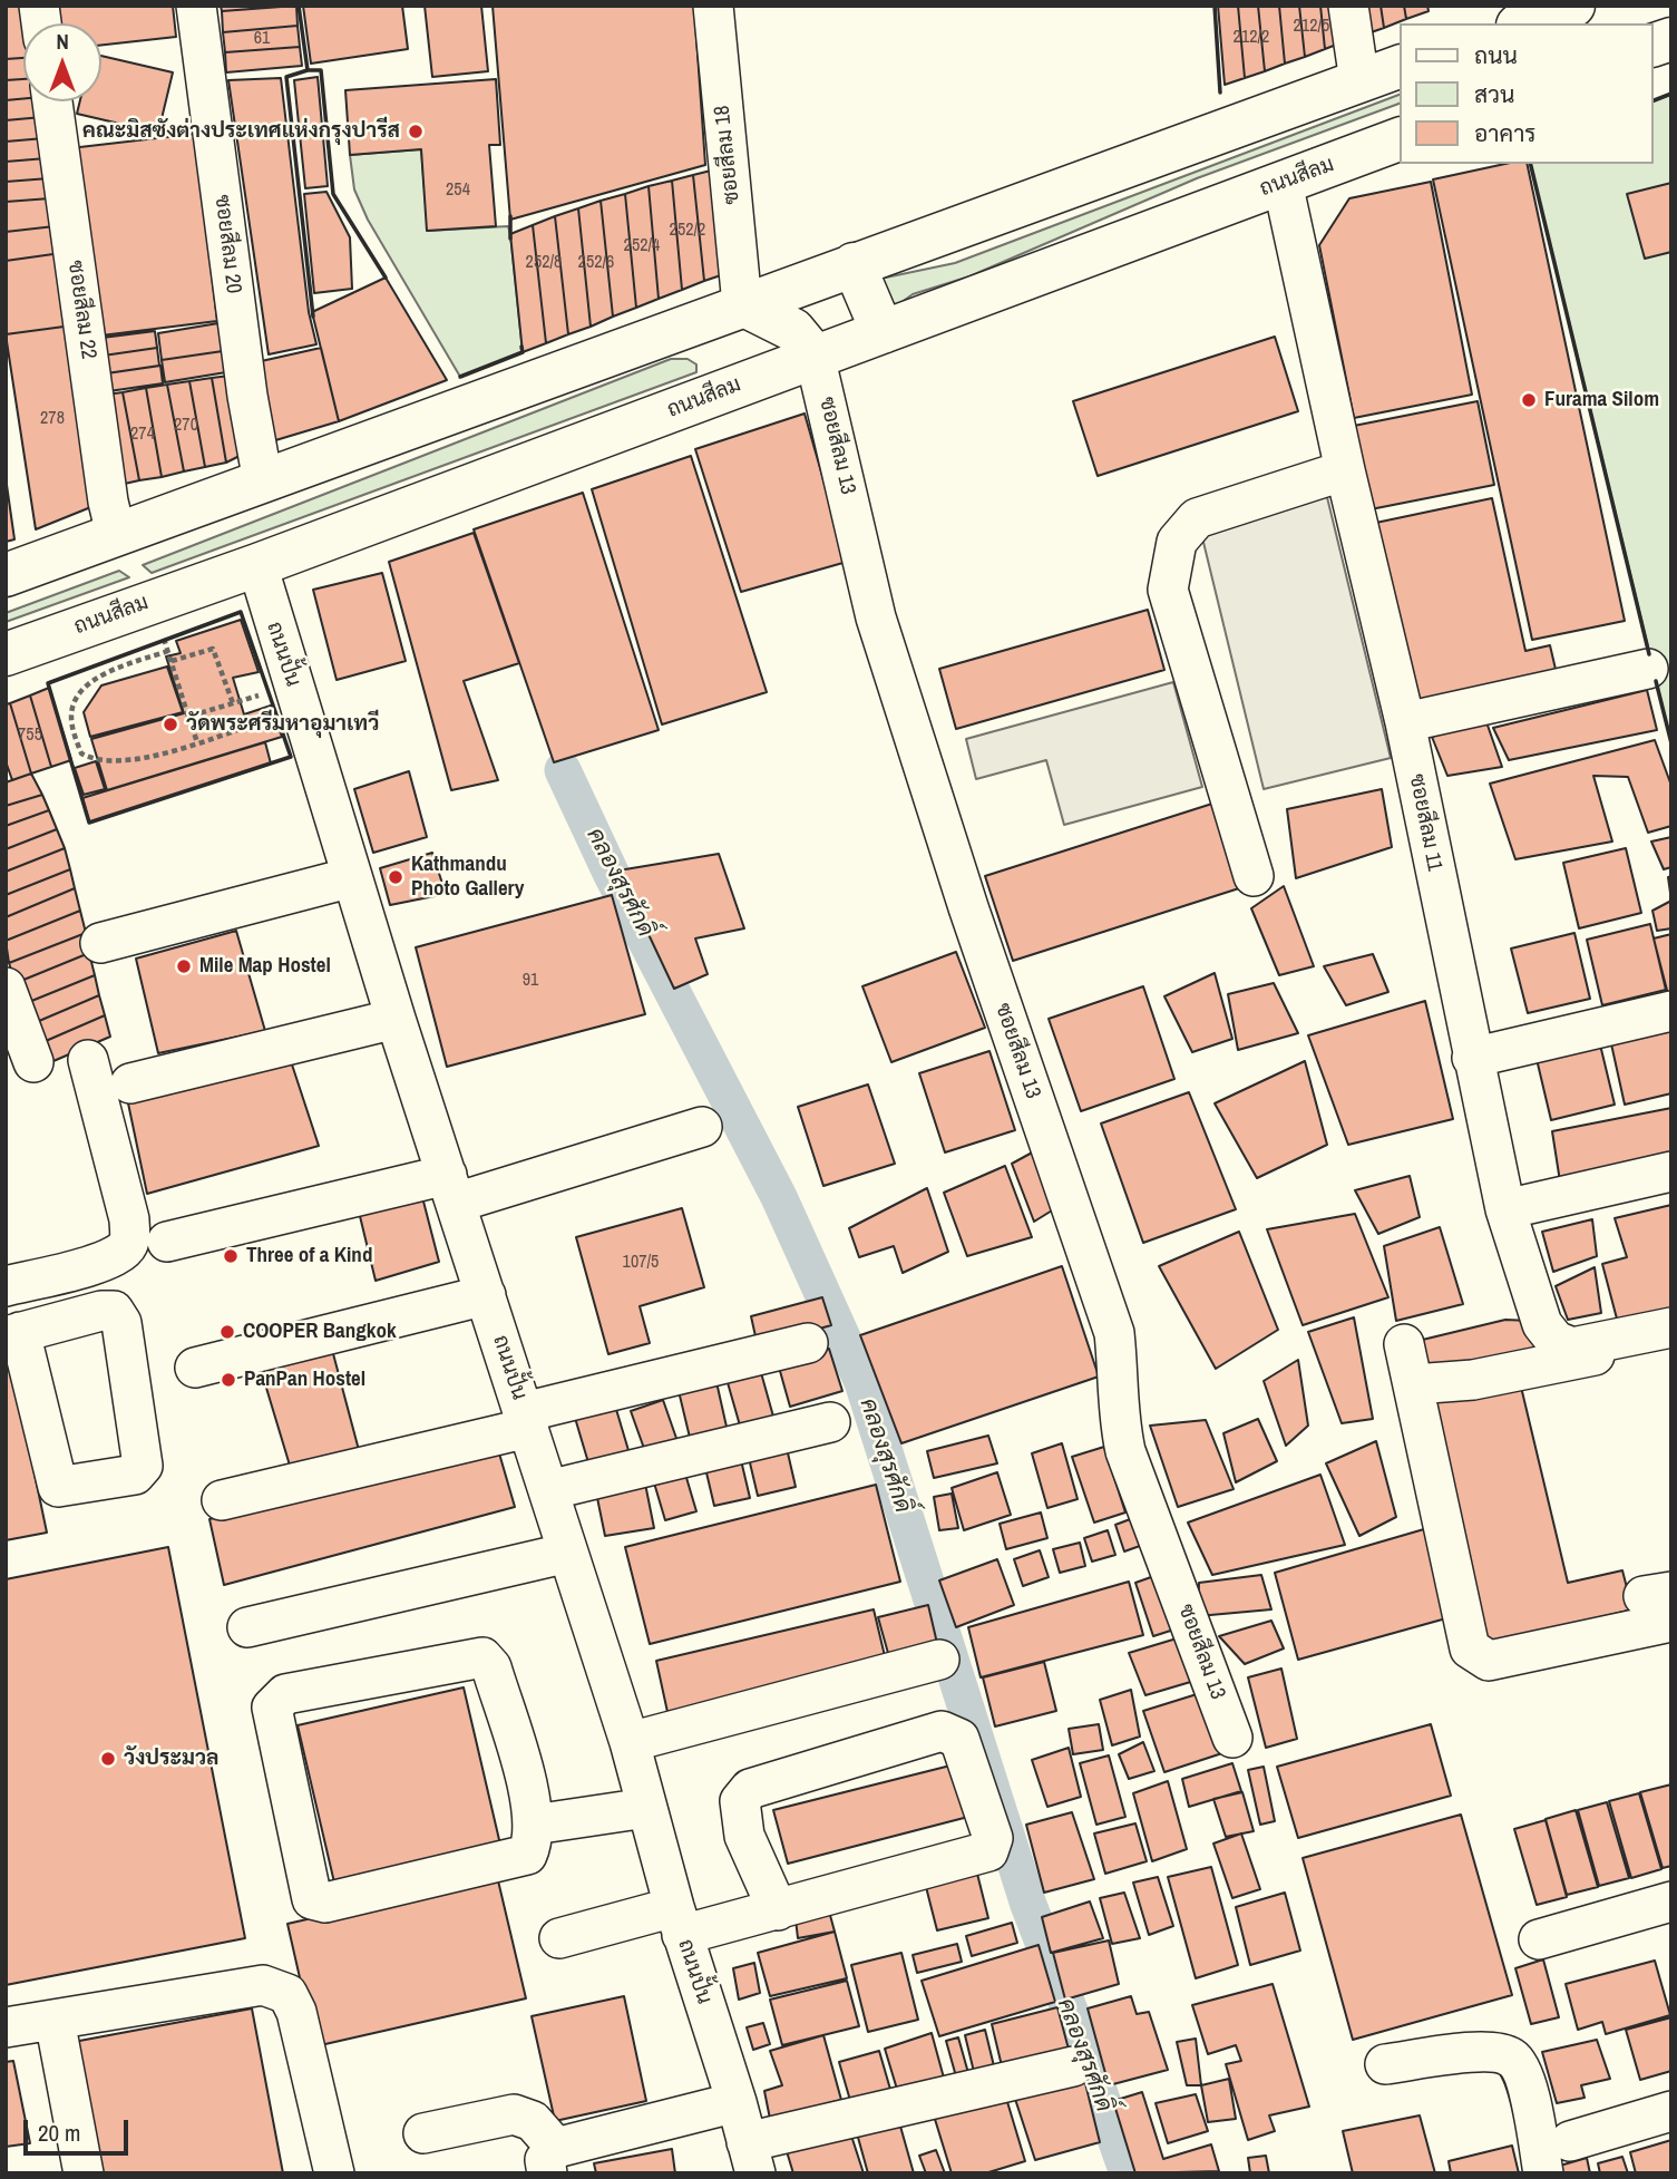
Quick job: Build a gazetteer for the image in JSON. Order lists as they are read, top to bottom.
{
  "streets": {
    "main road": ["ถนนสีลม"],
    "street": [
      "ซอยสีลม 18",
      "ซอยสีลม 20",
      "ซอยสีลม 22",
      "ซอยสีลม 13",
      "ถนนปั้น",
      "ซอยสีลม 11"
    ]
  },
  "crossings": [
    ["ถนนสีลม", "ซอยสีลม 13"],
    ["ถนนสีลม", "ถนนปั้น"],
    ["ถนนสีลม", "ซอยสีลม 11"]
  ],
  "water": ["คลองสุรศักดิ์"],
  "places": [
    "คณะมิสซังต่างประเทศแห่งกรุงปารีส",
    "Furama Silom",
    "วัดพระศรีมหาอุมาเทวี",
    "Kathmandu Photo Gallery",
    "Mile Map Hostel",
    "Three of a Kind",
    "COOPER Bangkok",
    "PanPan Hostel",
    "วังประมวล"
  ],
  "house_numbers": [
    "212/5",
    "212/2",
    "61",
    "254",
    "252/2",
    "252/4",
    "252/8",
    "252/6",
    "278",
    "270",
    "274",
    "755",
    "91",
    "107/5"
  ],
  "legend": ["ถนน", "สวน", "อาคาร"],
  "scale_bar": "20 m",
  "north": "top"
}
